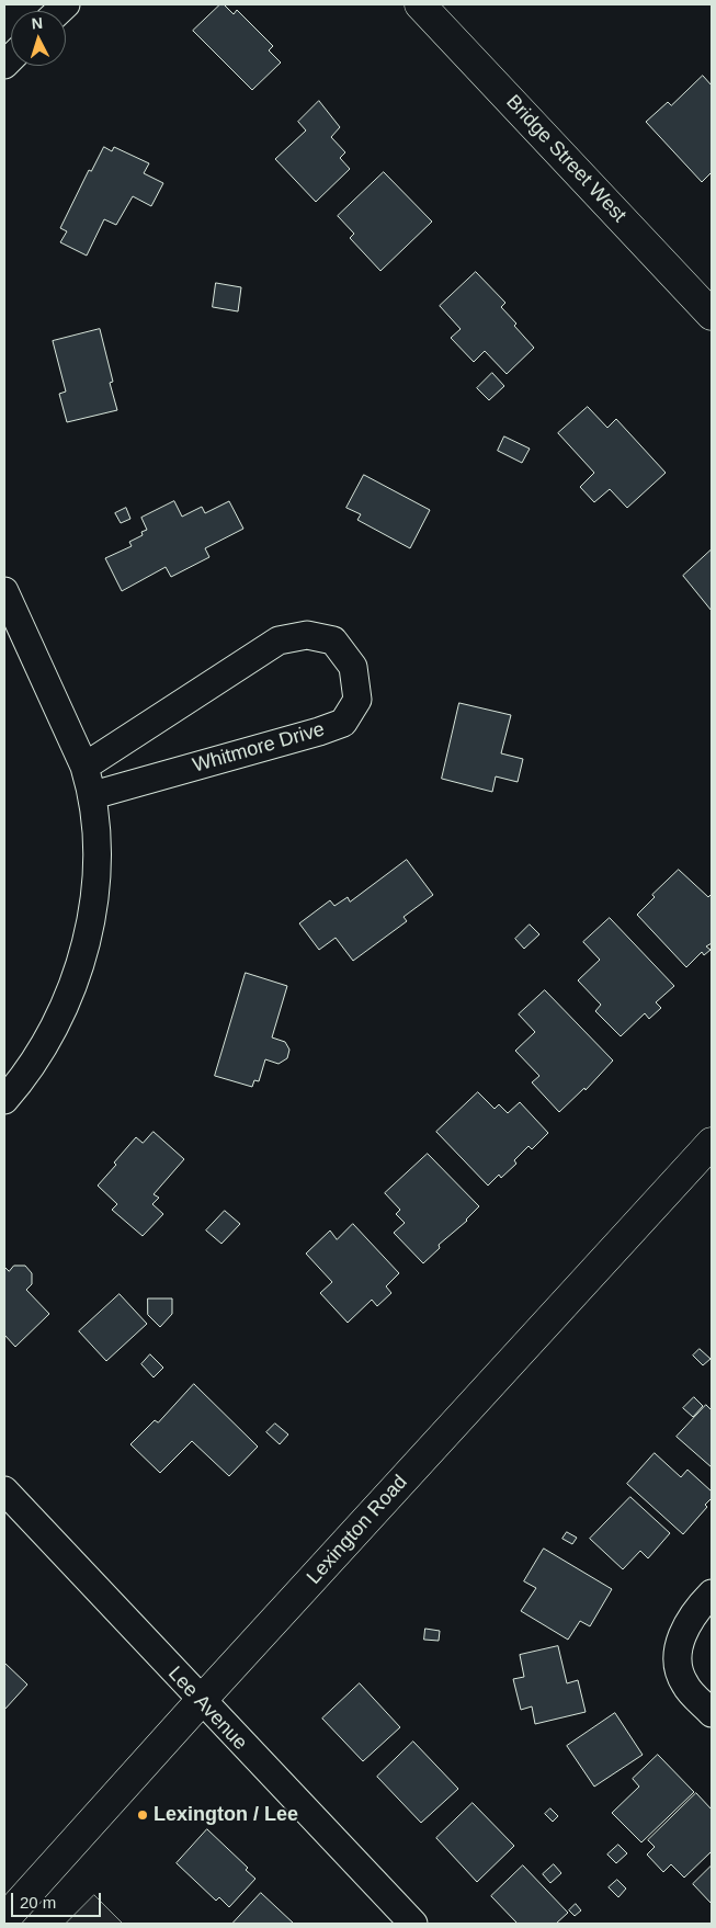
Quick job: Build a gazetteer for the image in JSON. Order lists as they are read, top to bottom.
{
  "streets": {
    "main road": ["Bridge Street West", "Lexington Road"],
    "street": ["Whitmore Drive", "Lee Avenue"]
  },
  "crossings": [
    ["Lexington Road", "Lee Avenue"]
  ],
  "places": ["Lexington / Lee"],
  "scale_bar": "20 m",
  "north": "top"
}
